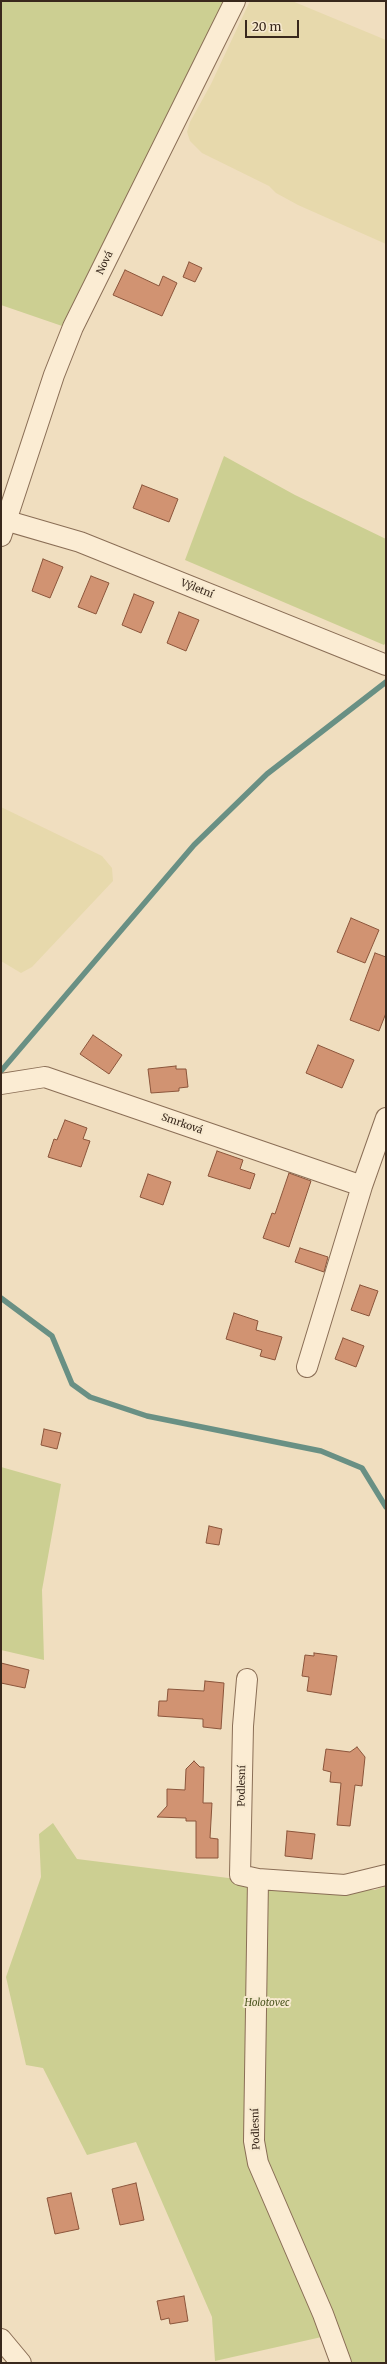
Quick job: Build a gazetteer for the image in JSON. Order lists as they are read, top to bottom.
{
  "streets": {
    "street": [
      "Nová",
      "Výletní",
      "Smrková",
      "Podlesní"
    ]
  },
  "crossings": [
    ["Nová", "Výletní"]
  ],
  "parks": ["Holotovec"],
  "scale_bar": "20 m"
}
